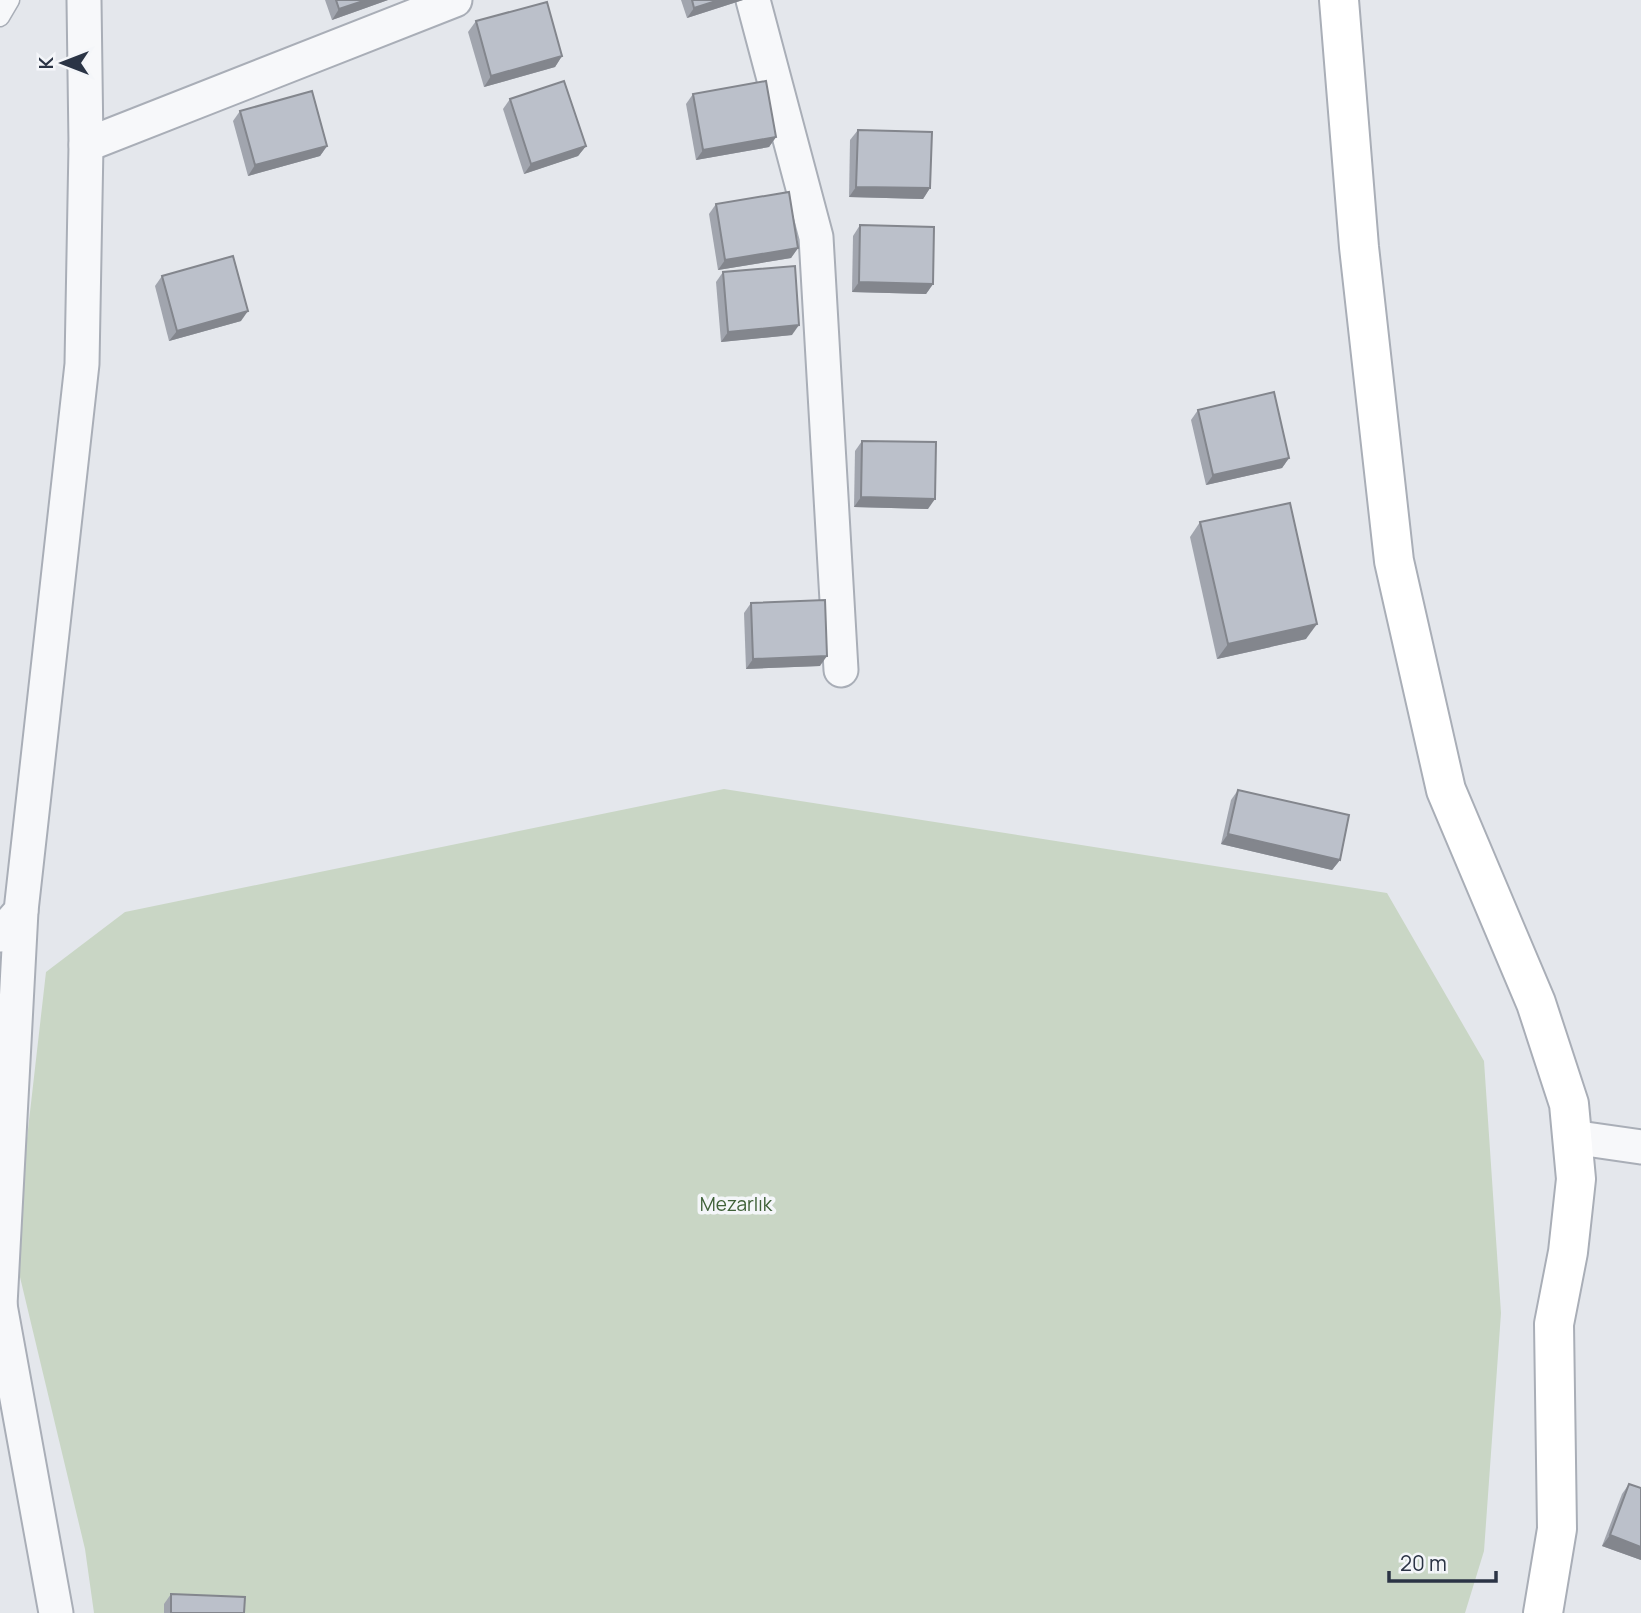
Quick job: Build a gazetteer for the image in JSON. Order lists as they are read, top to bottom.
{
  "parks": ["Mezarlık"],
  "scale_bar": "20 m",
  "north": "left"
}
